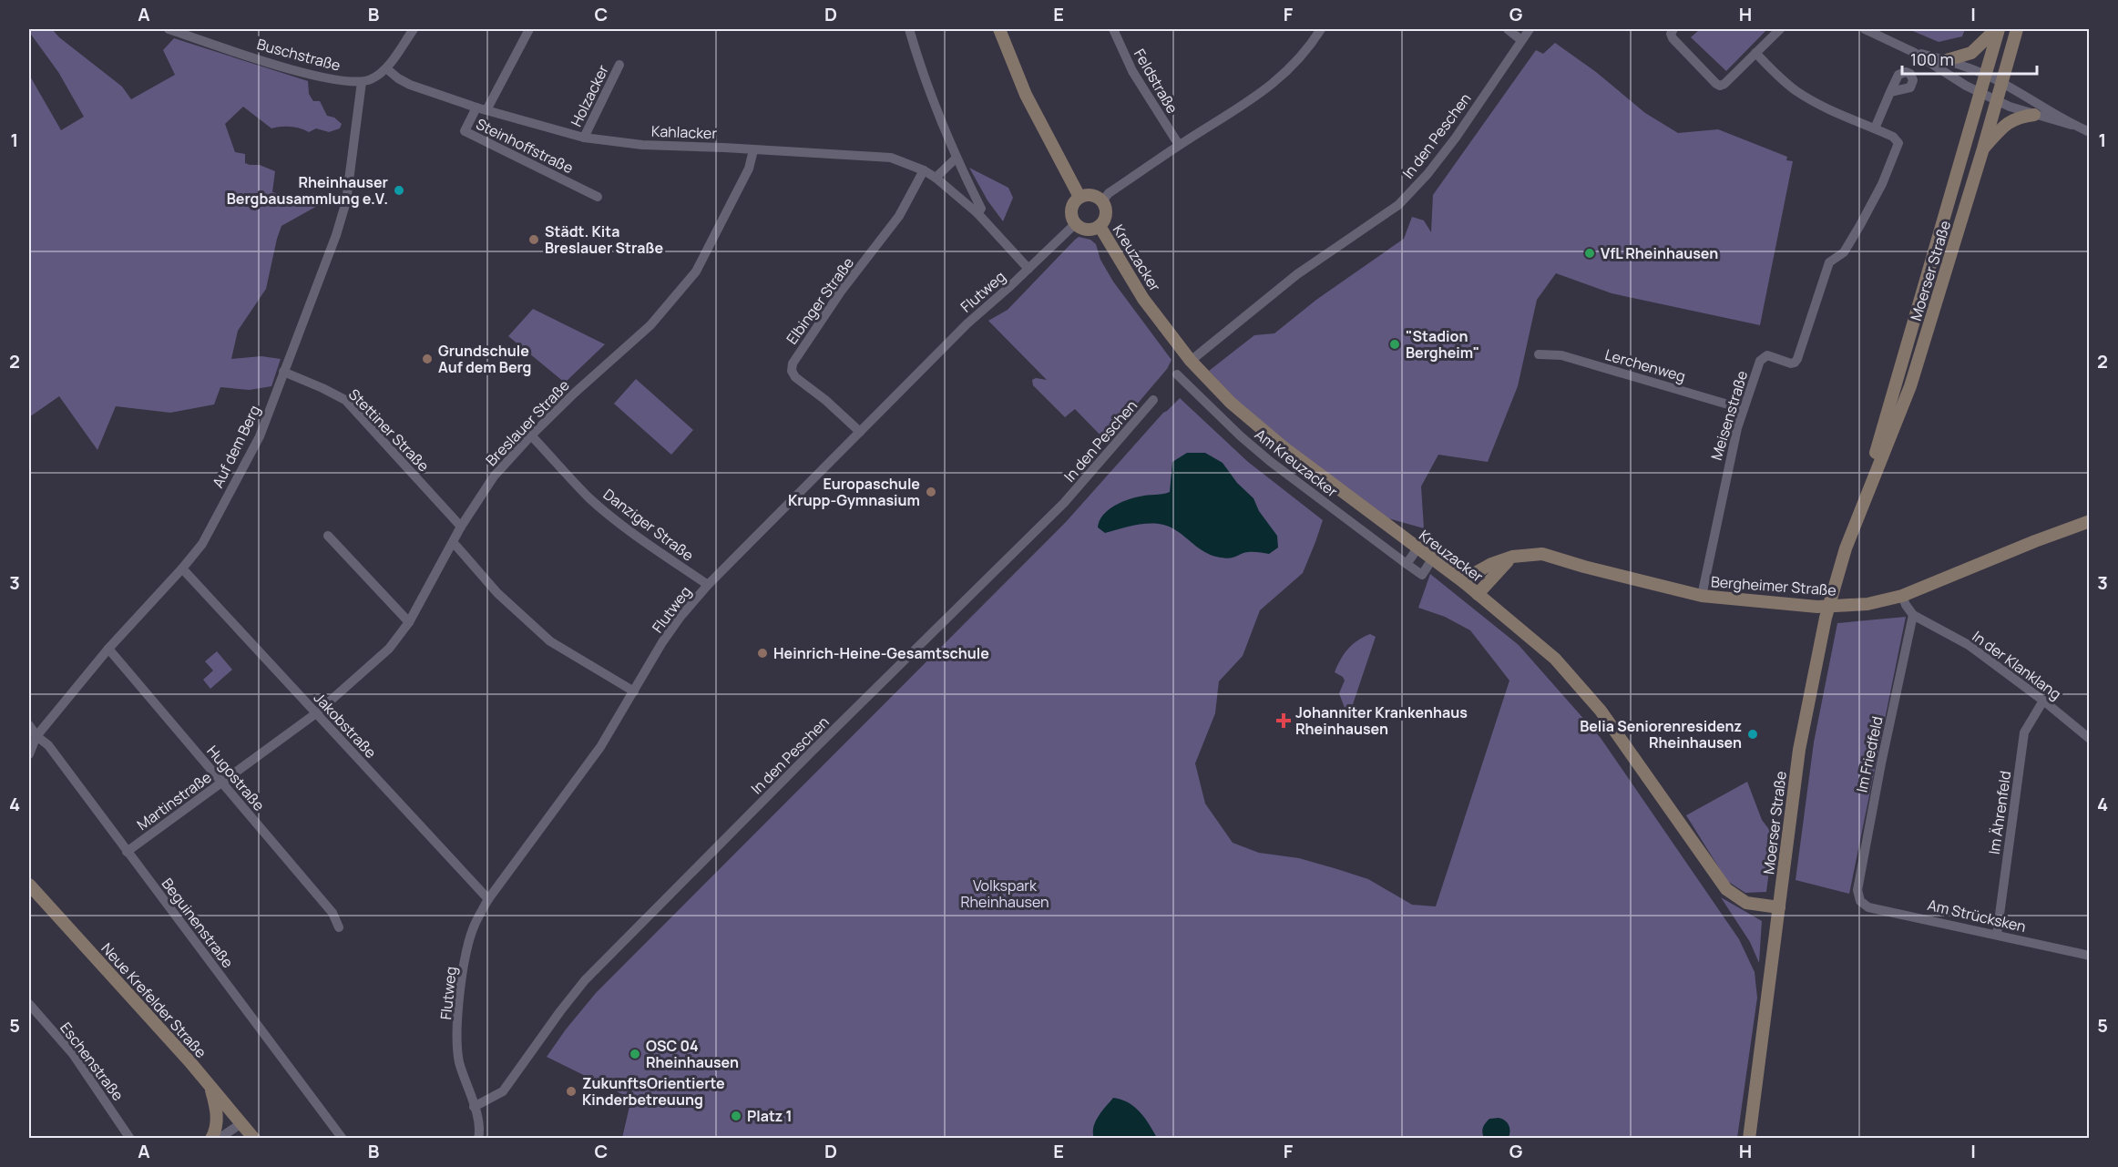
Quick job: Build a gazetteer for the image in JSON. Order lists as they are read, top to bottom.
{
  "streets": {
    "main road": [
      "Kreuzacker",
      "Moerser Straße",
      "Bergheimer Straße",
      "Neue Krefelder Straße"
    ],
    "street": [
      "Buschstraße",
      "Feldstraße",
      "Holzacker",
      "Kahlacker",
      "In den Peschen",
      "Steinhoffstraße",
      "Flutweg",
      "Elbinger Straße",
      "Lerchenweg",
      "Meisenstraße",
      "Breslauer Straße",
      "Stettiner Straße",
      "Auf dem Berg",
      "Am Kreuzacker",
      "Danziger Straße",
      "In der Klanklang",
      "Jakobstraße",
      "Im Friedfeld",
      "Hugostraße",
      "Martinstraße",
      "Im Ährenfeld",
      "Am Strücksken",
      "Beguinenstraße",
      "Eschenstraße"
    ]
  },
  "crossings": [
    ["Buschstraße", "Auf dem Berg"],
    ["Holzacker", "Kahlacker"],
    ["Kahlacker", "Steinhoffstraße"],
    ["Kahlacker", "Flutweg"],
    ["Kahlacker", "Elbinger Straße"],
    ["Kahlacker", "Breslauer Straße"],
    ["In den Peschen", "Kreuzacker"],
    ["In den Peschen", "Flutweg"],
    ["Kreuzacker", "Moerser Straße"],
    ["Kreuzacker", "Flutweg"],
    ["Kreuzacker", "Am Kreuzacker"],
    ["Kreuzacker", "Bergheimer Straße"],
    ["Moerser Straße", "Bergheimer Straße"],
    ["Flutweg", "Elbinger Straße"],
    ["Flutweg", "Danziger Straße"],
    ["Flutweg", "Jakobstraße"],
    ["Lerchenweg", "Meisenstraße"],
    ["Meisenstraße", "Bergheimer Straße"],
    ["Breslauer Straße", "Stettiner Straße"],
    ["Breslauer Straße", "Danziger Straße"],
    ["Breslauer Straße", "Jakobstraße"],
    ["Breslauer Straße", "Martinstraße"],
    ["Stettiner Straße", "Auf dem Berg"],
    ["Auf dem Berg", "Jakobstraße"],
    ["Auf dem Berg", "Hugostraße"],
    ["Auf dem Berg", "Beguinenstraße"],
    ["In der Klanklang", "Im Friedfeld"],
    ["In der Klanklang", "Im Ährenfeld"],
    ["Jakobstraße", "Martinstraße"],
    ["Im Friedfeld", "Am Strücksken"],
    ["Hugostraße", "Martinstraße"],
    ["Martinstraße", "Beguinenstraße"],
    ["Im Ährenfeld", "Am Strücksken"]
  ],
  "parks": ["Volkspark Rheinhausen"],
  "places": {
    "other": [
      "Rheinhauser Bergbausammlung e.V.",
      "Städt. Kita Breslauer Straße",
      "VfL Rheinhausen",
      "\"Stadion Bergheim\"",
      "Grundschule Auf dem Berg",
      "Europaschule Krupp-Gymnasium",
      "Heinrich-Heine-Gesamtschule",
      "Belia Seniorenresidenz Rheinhausen",
      "OSC 04 Rheinhausen",
      "ZukunftsOrientierte Kinderbetreuung",
      "Platz 1"
    ],
    "health": ["Johanniter Krankenhaus Rheinhausen"]
  },
  "scale_bar": "100 m",
  "grid": {
    "columns": [
      "A",
      "B",
      "C",
      "D",
      "E",
      "F",
      "G",
      "H",
      "I"
    ],
    "rows": [
      "1",
      "2",
      "3",
      "4",
      "5"
    ]
  }
}
